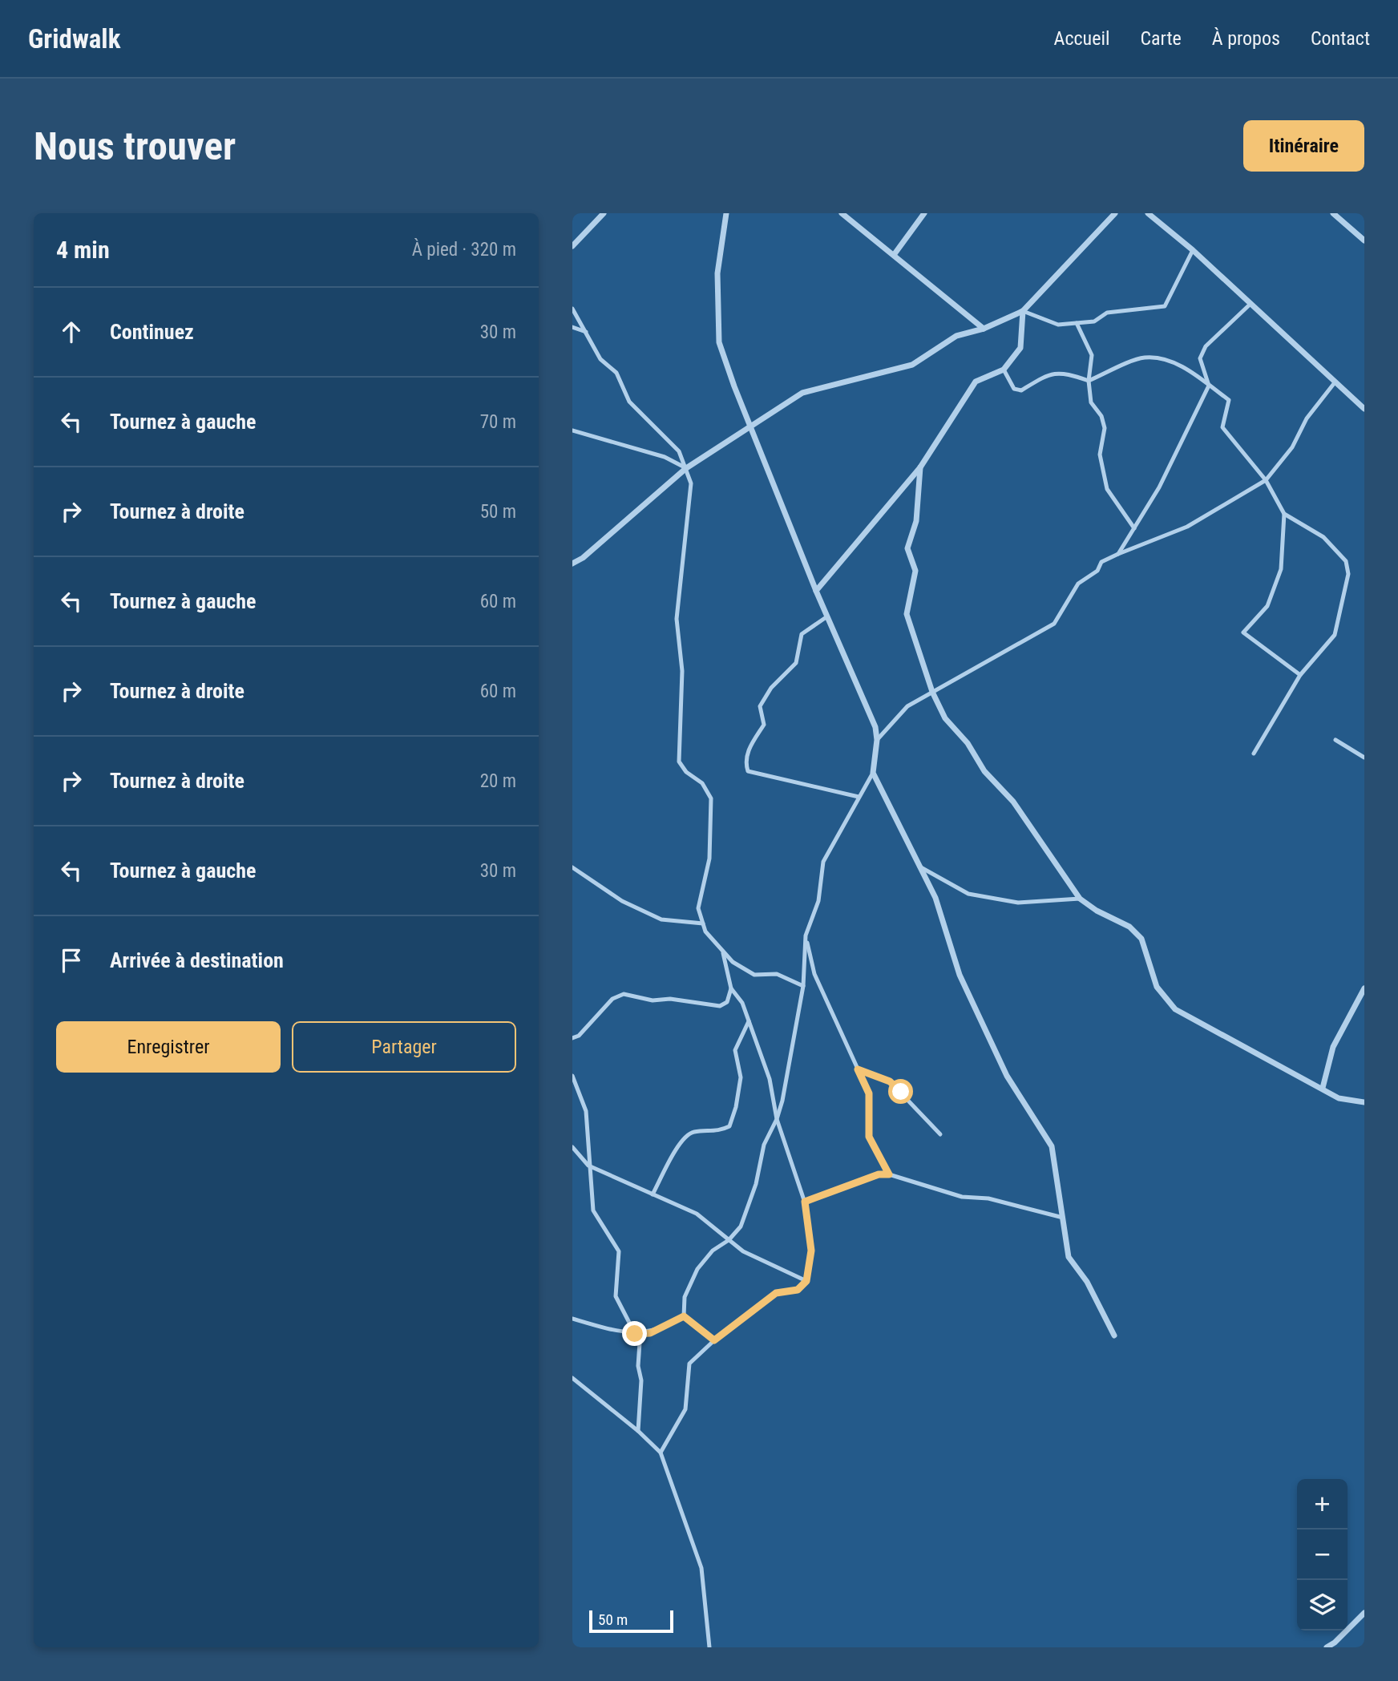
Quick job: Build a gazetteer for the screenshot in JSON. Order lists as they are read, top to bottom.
{
  "scale_bar": "50 m",
  "page": {
    "header": "Gridwalk",
    "nav": [
      "Accueil",
      "Carte",
      "À propos",
      "Contact"
    ],
    "buttons": [
      "Itinéraire",
      ["Enregistrer", "Partager"]
    ],
    "title": "Nous trouver",
    "heading": ["4 min", "À pied · 320 m"],
    "list": [
      ["Continuez", "30 m"],
      ["Tournez à gauche", "70 m"],
      ["Tournez à droite", "50 m"],
      ["Tournez à gauche", "60 m"],
      ["Tournez à droite", "60 m"],
      ["Tournez à droite", "20 m"],
      ["Tournez à gauche", "30 m"],
      "Arrivée à destination"
    ],
    "map_buttons": ["+", "−"],
    "scale": "50 m"
  }
}
